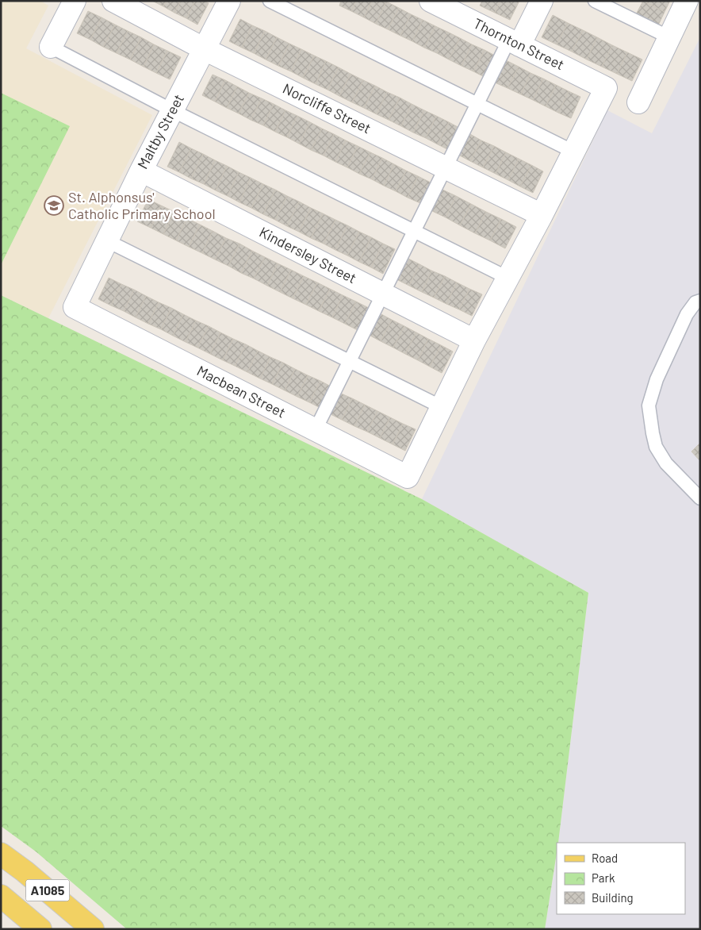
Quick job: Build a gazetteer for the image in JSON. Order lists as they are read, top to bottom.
{
  "streets": {
    "main road": ["A1085"],
    "street": [
      "Thornton Street",
      "Norcliffe Street",
      "Maltby Street",
      "Kindersley Street",
      "Macbean Street"
    ]
  },
  "crossings": [
    ["Norcliffe Street", "Maltby Street"],
    ["Maltby Street", "Kindersley Street"],
    ["Maltby Street", "Macbean Street"]
  ],
  "places": {
    "school or university": ["St. Alphonsus' Catholic Primary School"]
  },
  "legend": ["Road", "Park", "Building"]
}
